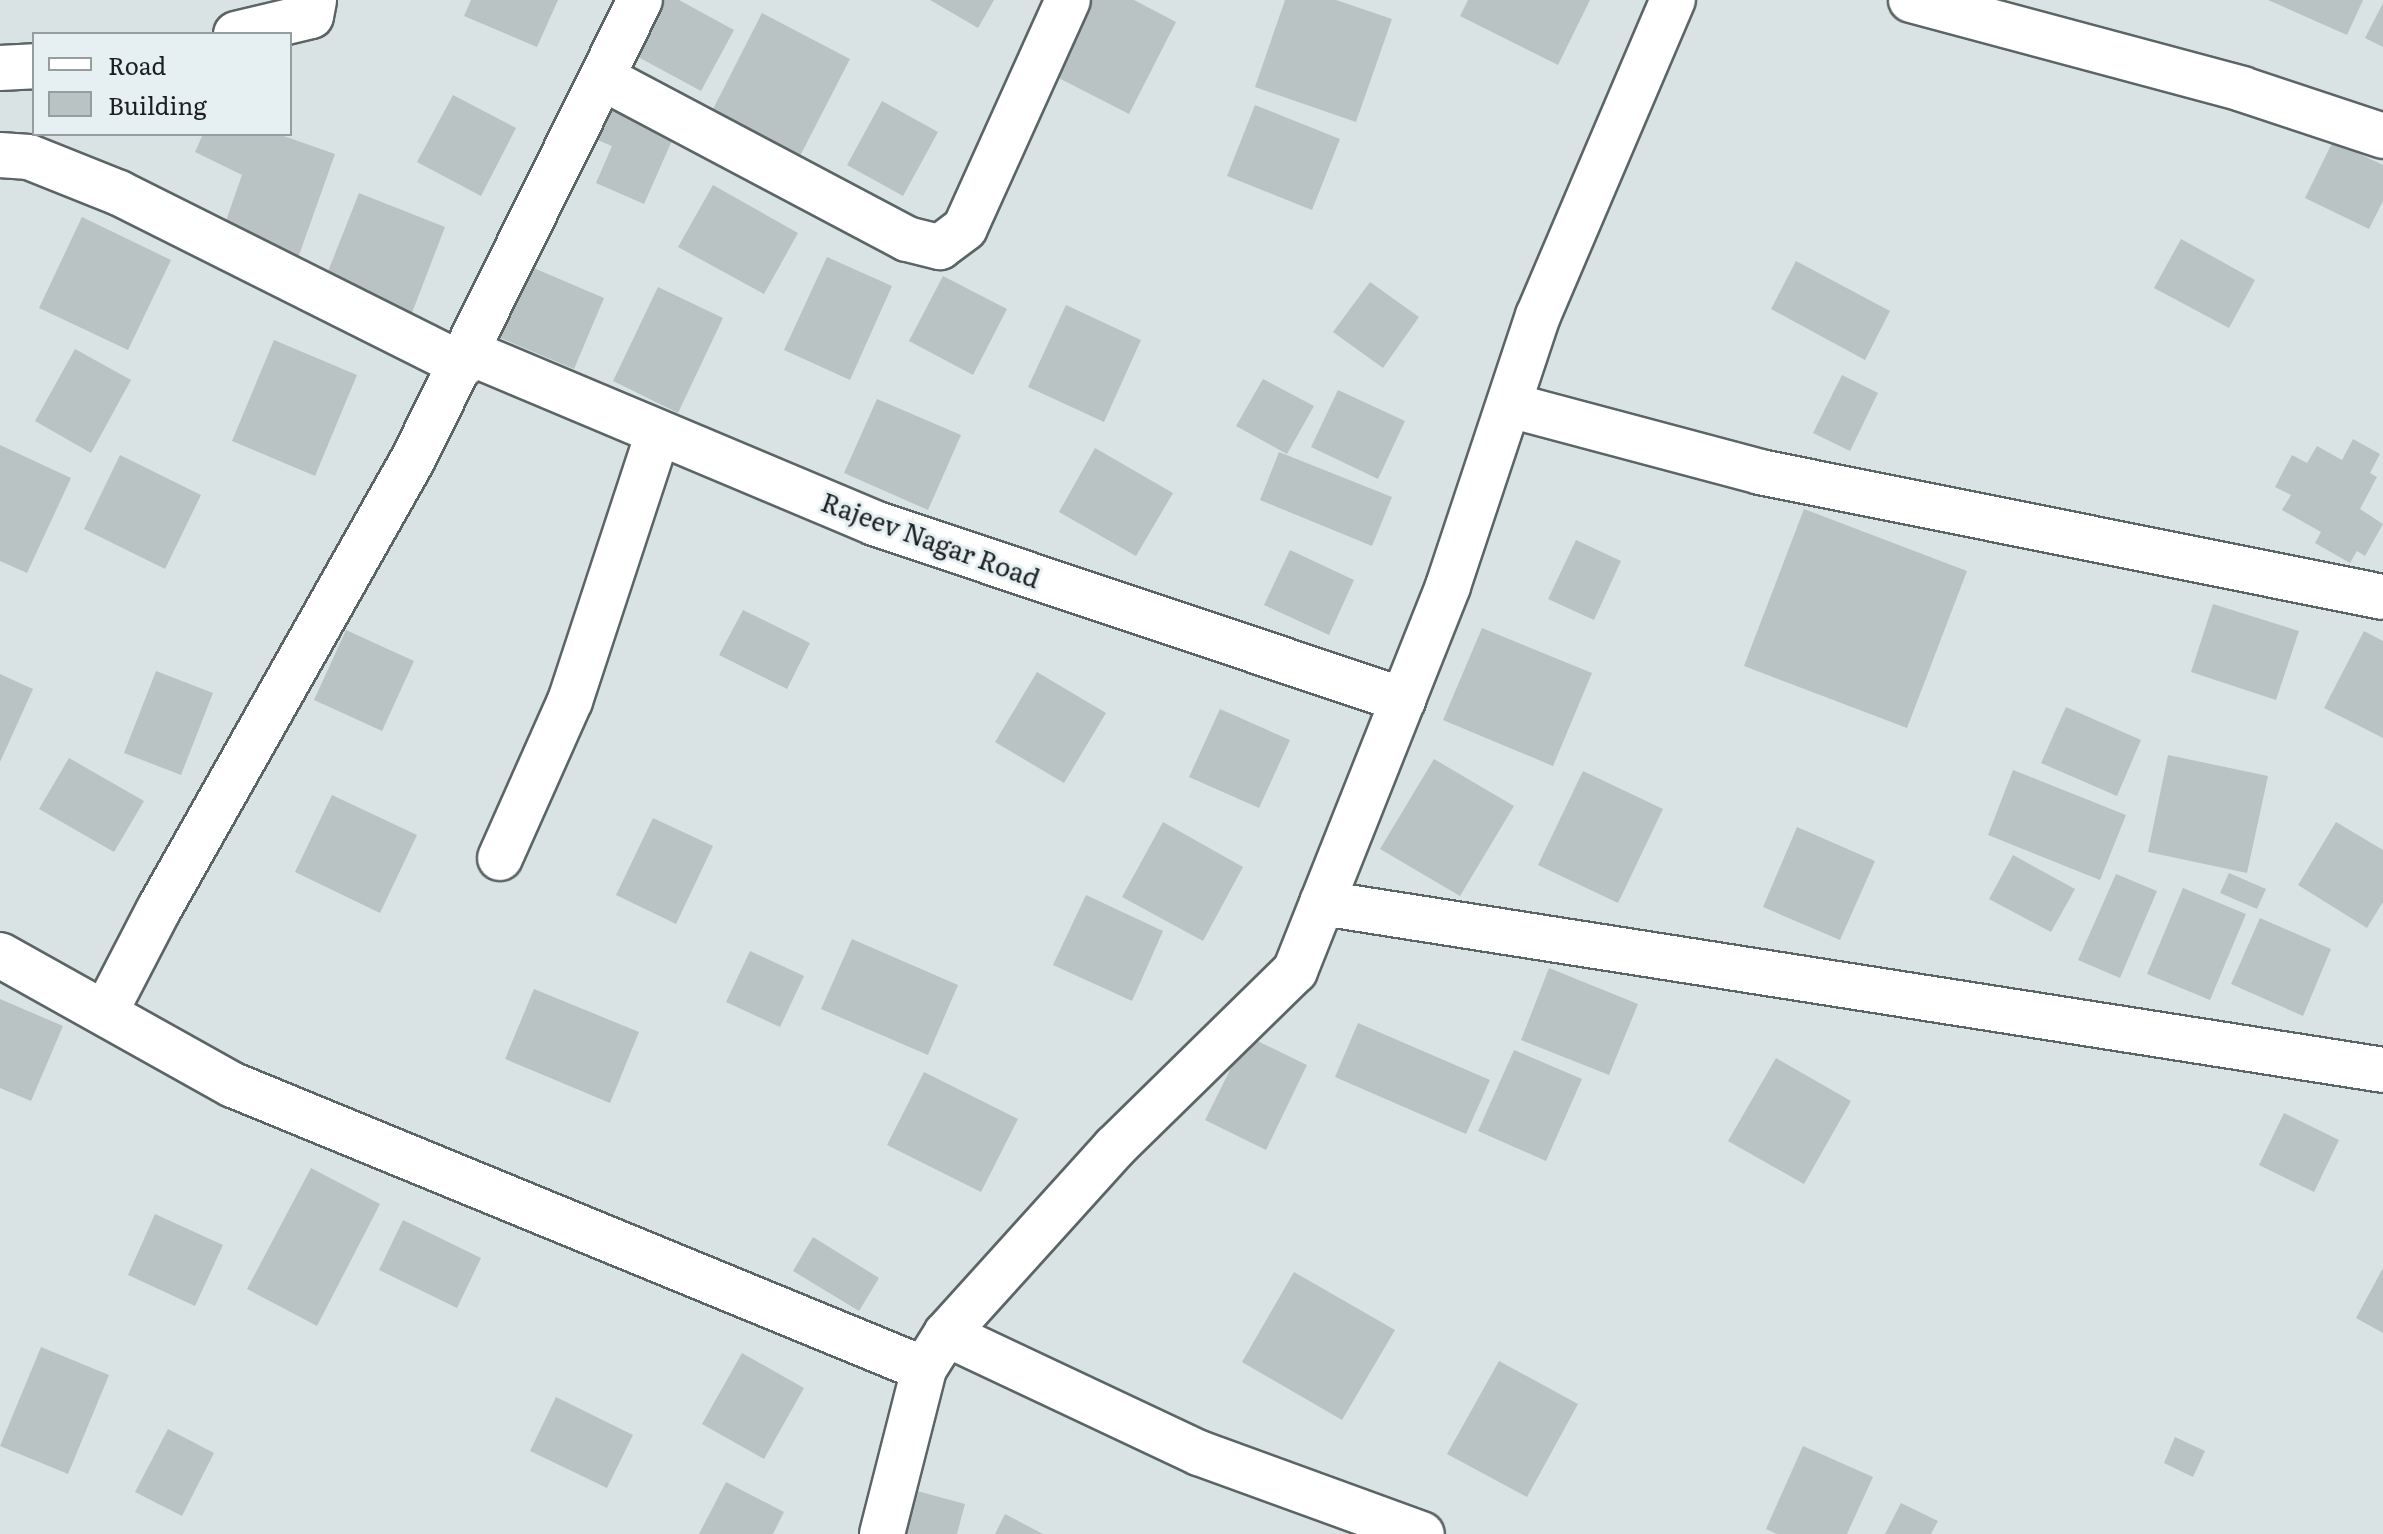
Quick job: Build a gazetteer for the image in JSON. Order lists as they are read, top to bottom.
{
  "streets": {
    "street": ["Rajeev Nagar Road"]
  },
  "legend": ["Road", "Building"]
}
